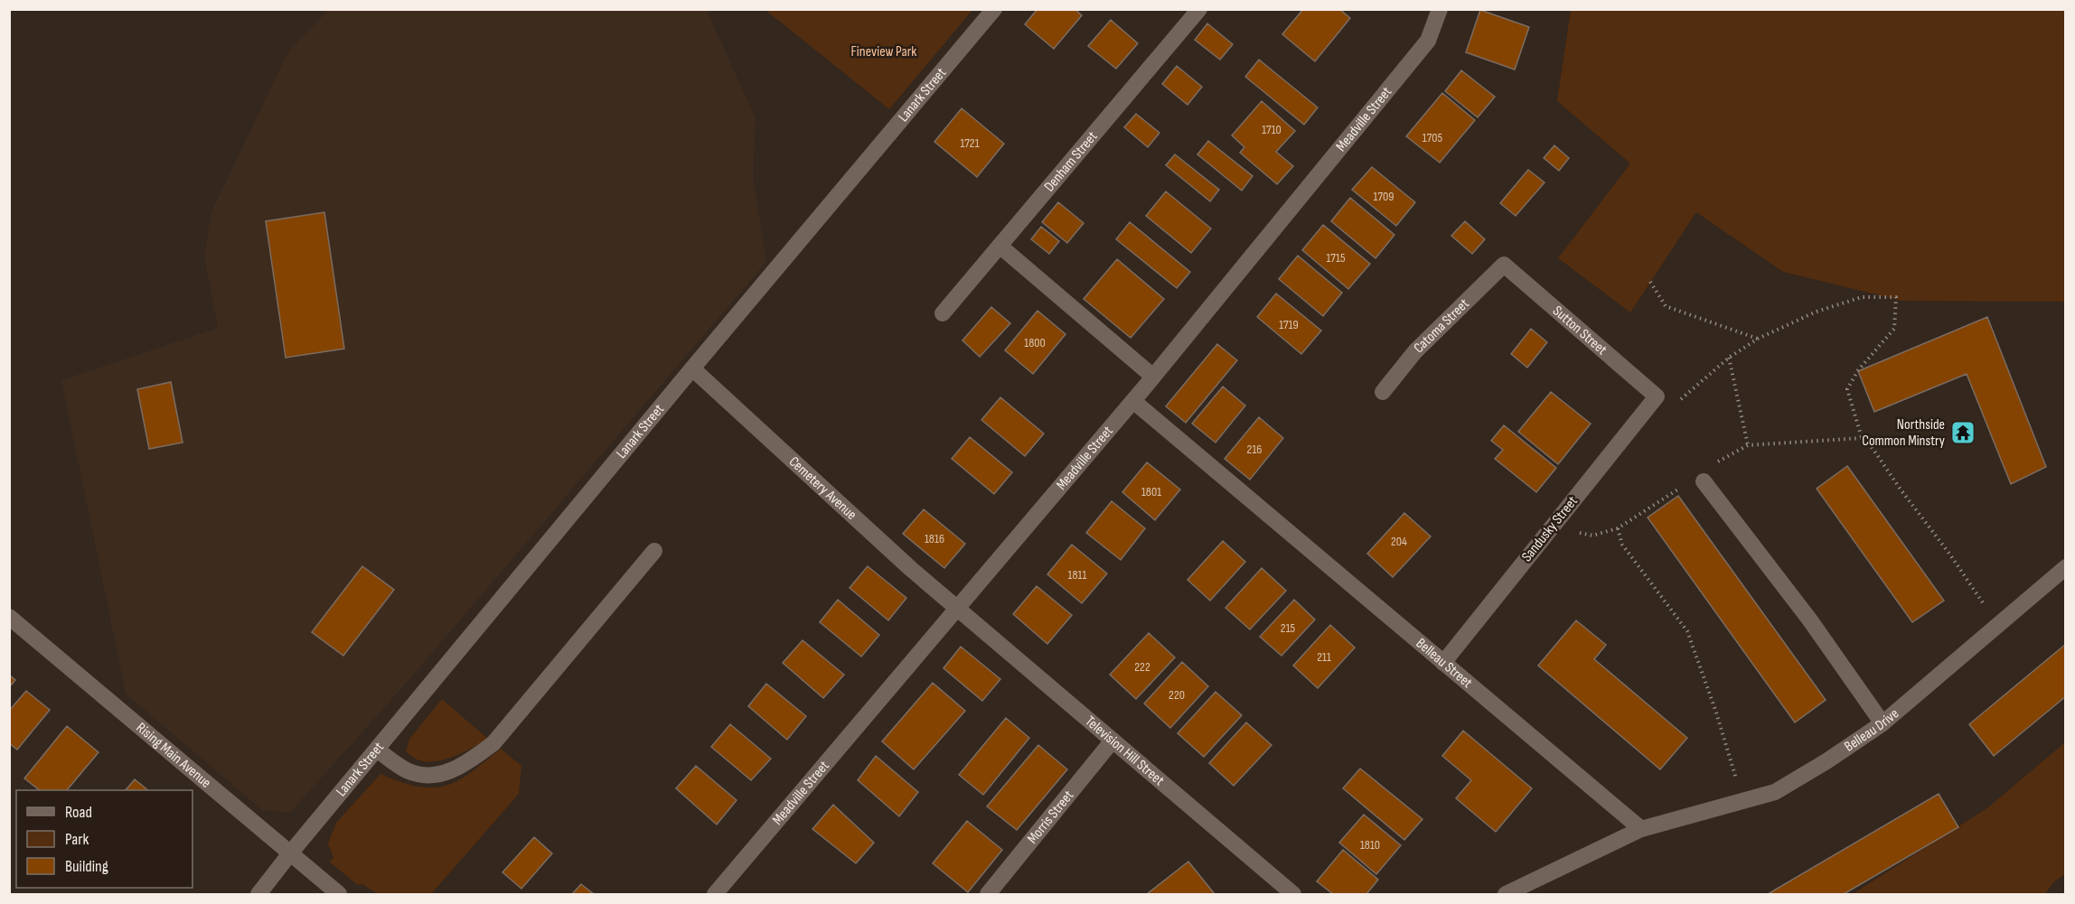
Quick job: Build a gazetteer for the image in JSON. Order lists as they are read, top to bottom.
{
  "streets": {
    "street": [
      "Lanark Street",
      "Meadville Street",
      "Denham Street",
      "Catoma Street",
      "Sutton Street",
      "Cemetery Avenue",
      "Sandusky Street",
      "Belleau Street",
      "Belleau Drive",
      "Television Hill Street",
      "Rising Main Avenue",
      "Morris Street"
    ]
  },
  "crossings": [
    ["Lanark Street", "Cemetery Avenue"],
    ["Lanark Street", "Rising Main Avenue"],
    ["Meadville Street", "Cemetery Avenue"],
    ["Meadville Street", "Belleau Street"],
    ["Meadville Street", "Television Hill Street"],
    ["Catoma Street", "Sutton Street"],
    ["Sutton Street", "Sandusky Street"],
    ["Cemetery Avenue", "Television Hill Street"],
    ["Sandusky Street", "Belleau Street"],
    ["Belleau Street", "Belleau Drive"],
    ["Television Hill Street", "Morris Street"]
  ],
  "parks": ["Fineview Park"],
  "places": {
    "temple": ["Northside Common Minstry"]
  },
  "house_numbers": [
    "1710",
    "1705",
    "1721",
    "1709",
    "1715",
    "1719",
    "1800",
    "216",
    "1801",
    "1816",
    "204",
    "1811",
    "215",
    "211",
    "222",
    "220",
    "1810"
  ],
  "legend": ["Road", "Park", "Building"]
}
